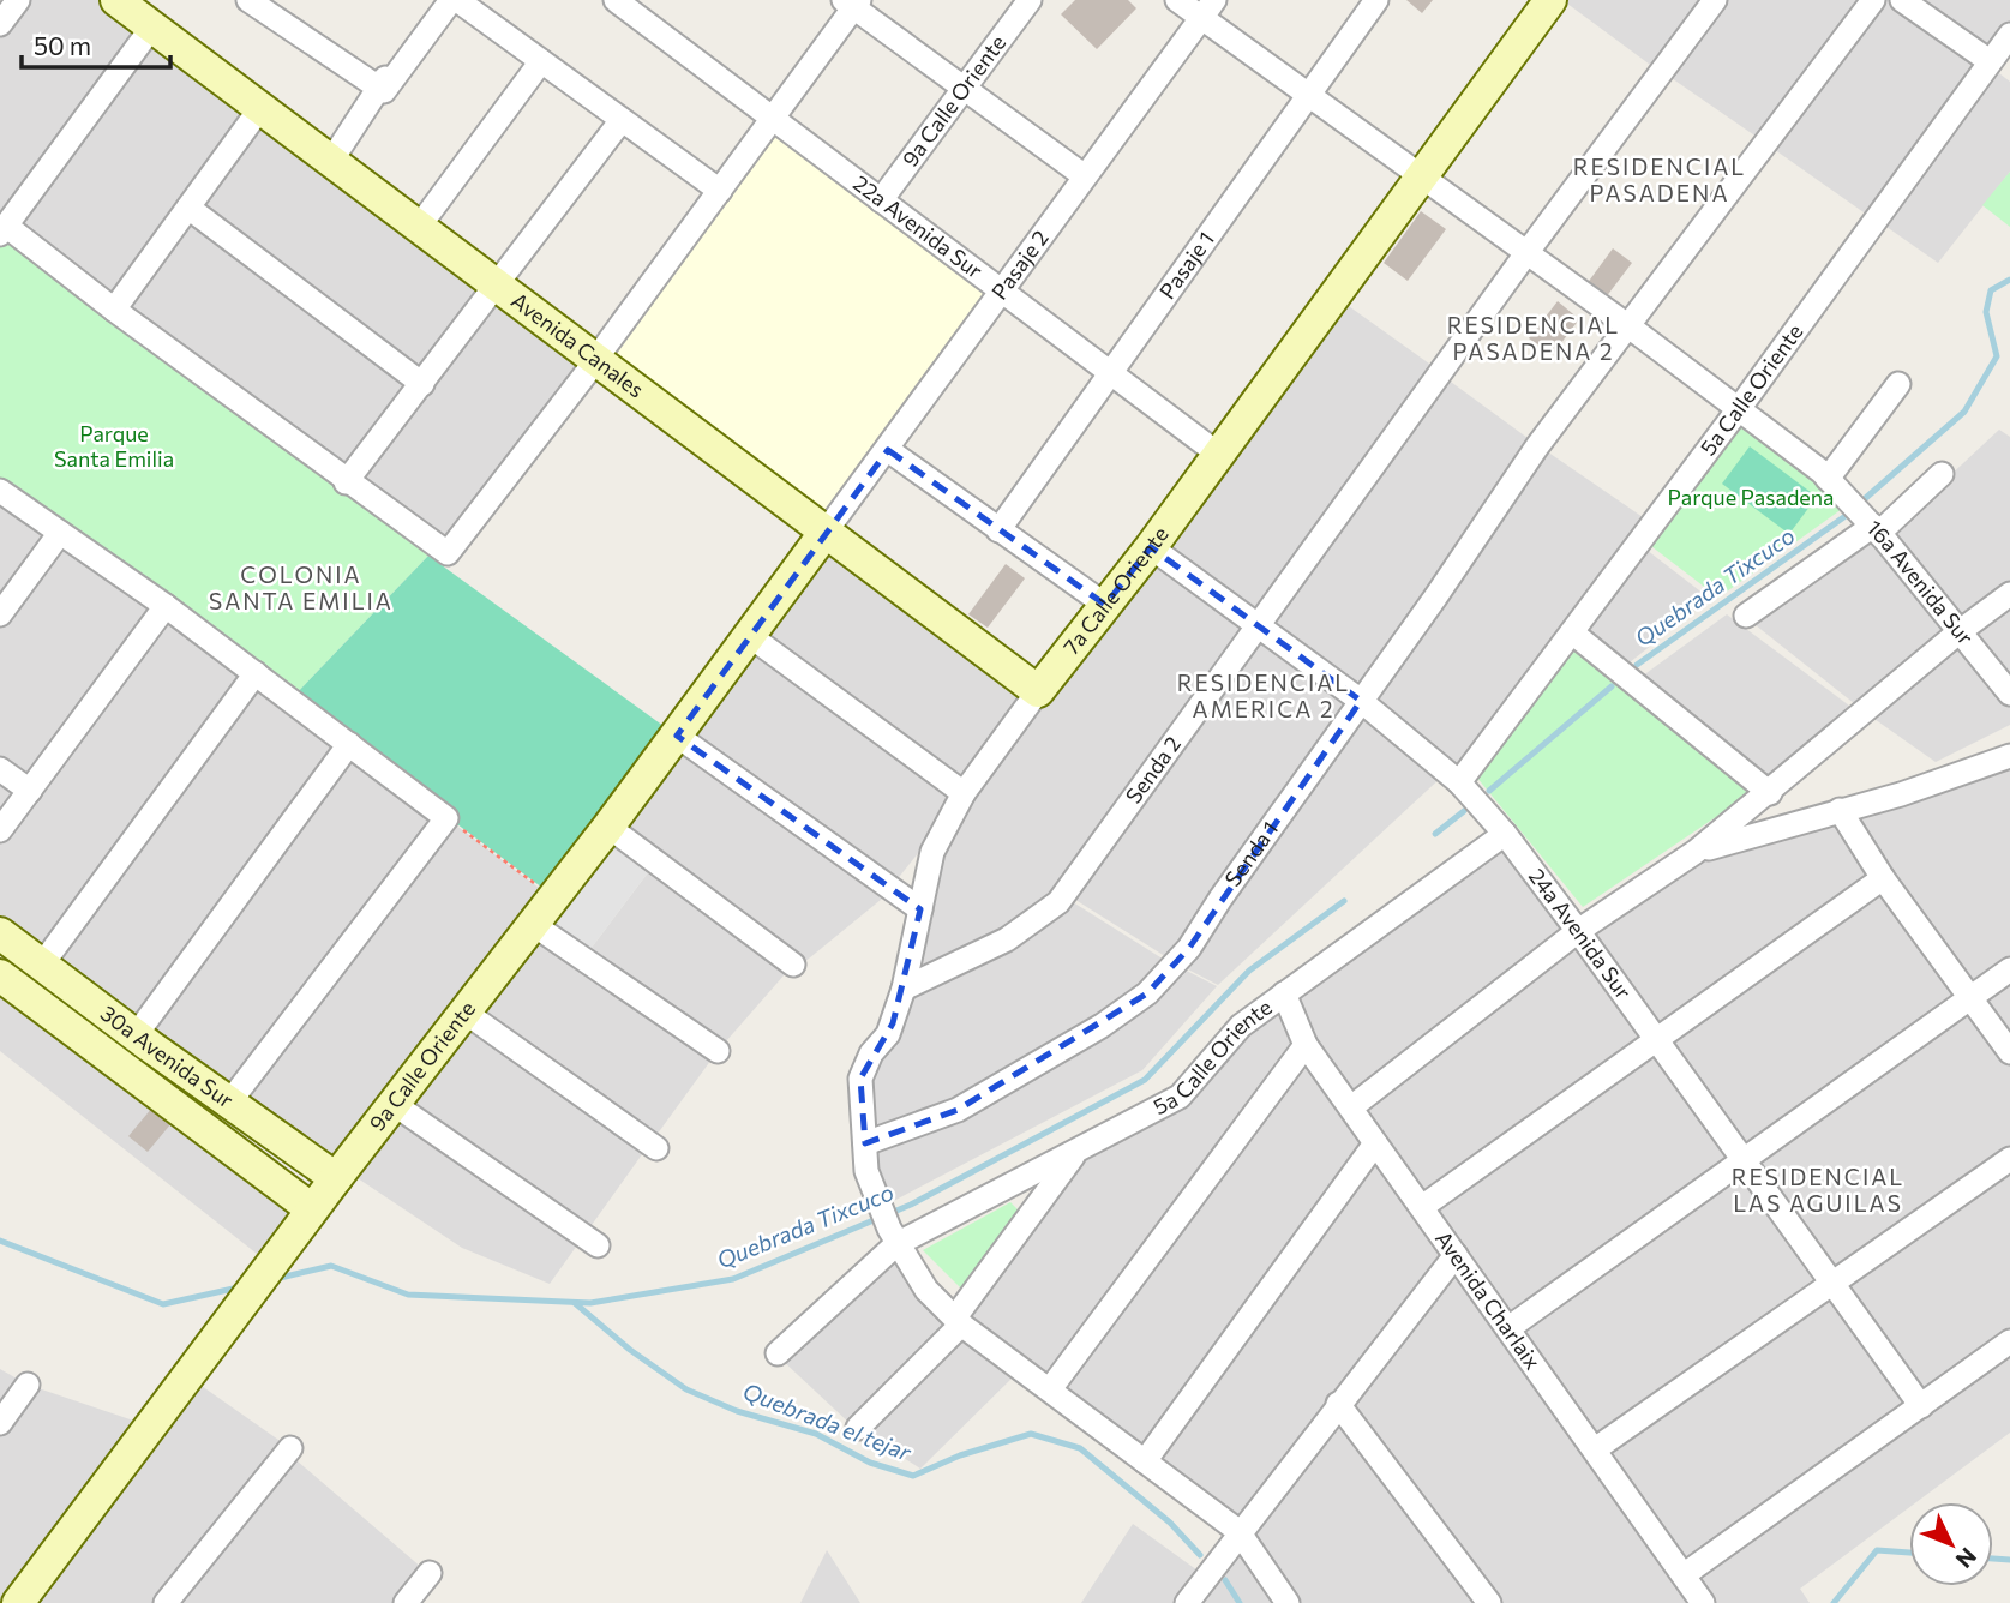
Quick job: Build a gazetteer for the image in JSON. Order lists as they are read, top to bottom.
{
  "streets": {
    "street": [
      "9a Calle Oriente",
      "22a Avenida Sur",
      "Pasaje 1",
      "Pasaje 2",
      "Avenida Canales",
      "5a Calle Oriente",
      "16a Avenida Sur",
      "7a Calle Oriente",
      "Senda 2",
      "Senda 1",
      "24a Avenida Sur",
      "30a Avenida Sur",
      "Avenida Charlaix"
    ]
  },
  "crossings": [
    ["9a Calle Oriente", "22a Avenida Sur"],
    ["9a Calle Oriente", "Pasaje 2"],
    ["9a Calle Oriente", "Avenida Canales"],
    ["9a Calle Oriente", "30a Avenida Sur"],
    ["22a Avenida Sur", "Pasaje 1"],
    ["22a Avenida Sur", "Pasaje 2"],
    ["22a Avenida Sur", "7a Calle Oriente"],
    ["Pasaje 1", "16a Avenida Sur"],
    ["Pasaje 2", "Avenida Canales"],
    ["Pasaje 2", "16a Avenida Sur"],
    ["Avenida Canales", "7a Calle Oriente"],
    ["5a Calle Oriente", "16a Avenida Sur"],
    ["5a Calle Oriente", "7a Calle Oriente"],
    ["5a Calle Oriente", "24a Avenida Sur"],
    ["5a Calle Oriente", "Avenida Charlaix"],
    ["16a Avenida Sur", "7a Calle Oriente"],
    ["16a Avenida Sur", "Senda 2"],
    ["16a Avenida Sur", "Senda 1"],
    ["7a Calle Oriente", "Senda 2"],
    ["7a Calle Oriente", "Senda 1"],
    ["7a Calle Oriente", "24a Avenida Sur"],
    ["Senda 2", "24a Avenida Sur"],
    ["Senda 1", "24a Avenida Sur"]
  ],
  "districts": [
    "RESIDENCIAL PASADENA",
    "RESIDENCIAL PASADENA 2",
    "COLONIA SANTA EMILIA",
    "RESIDENCIAL AMERICA 2",
    "RESIDENCIAL LAS AGUILAS"
  ],
  "water": ["Quebrada Tixcuco", "Quebrada el tejar"],
  "parks": ["Parque Santa Emilia", "Parque Pasadena"],
  "scale_bar": "50 m",
  "north": "bottom right"
}
